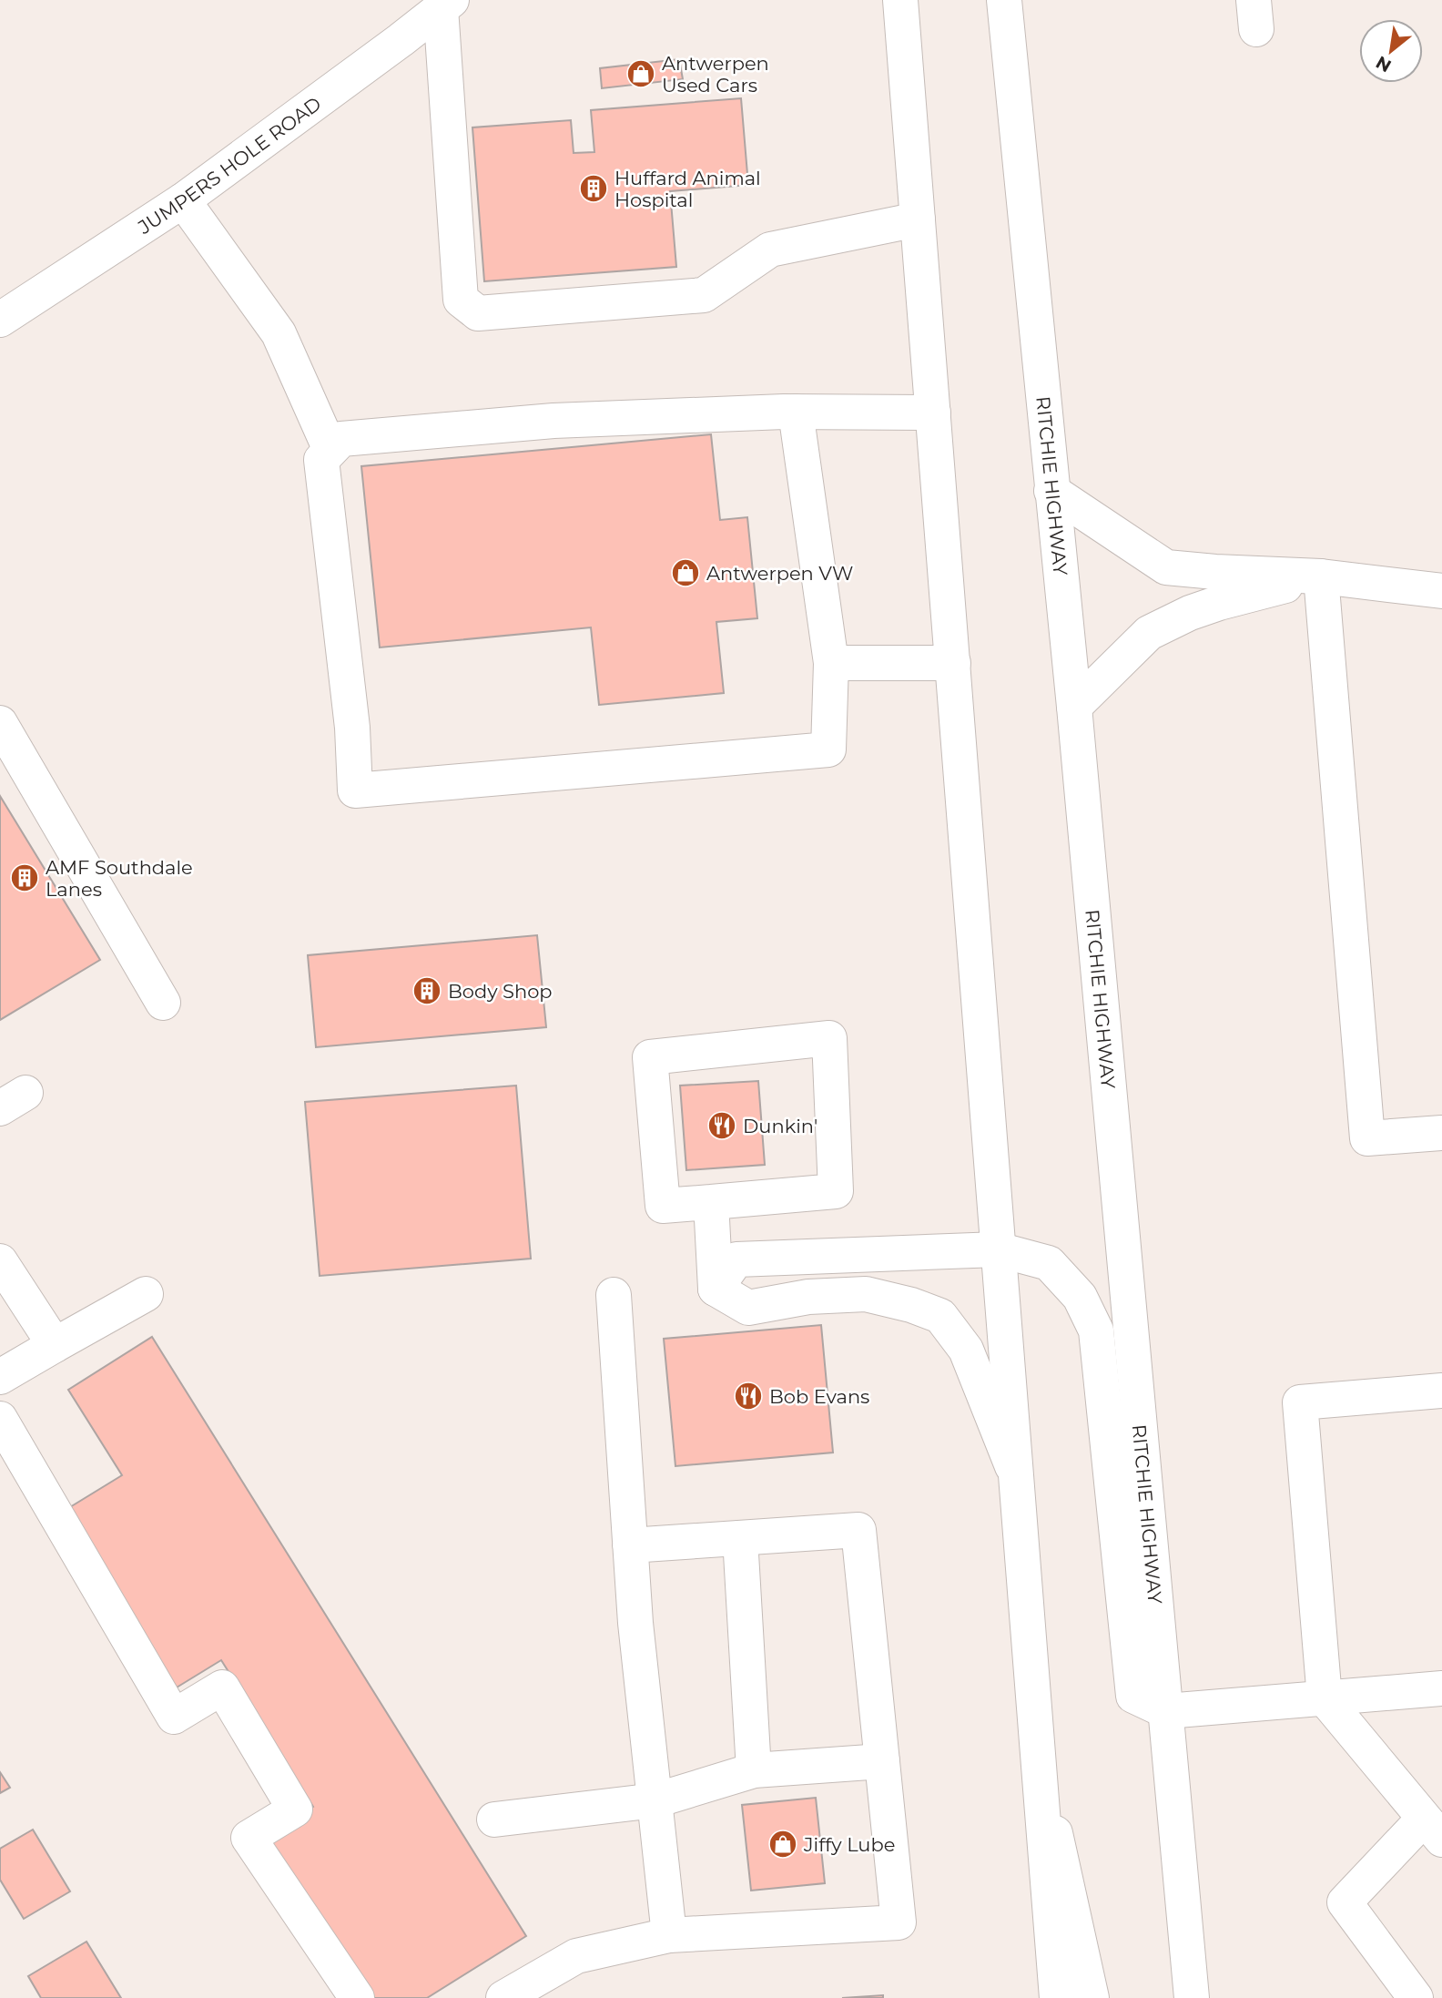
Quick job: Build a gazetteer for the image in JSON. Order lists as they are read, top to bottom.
{
  "streets": {
    "main road": ["JUMPERS HOLE ROAD", "RITCHIE HIGHWAY"]
  },
  "places": {
    "shop": ["Antwerpen Used Cars", "Antwerpen VW", "Jiffy Lube"],
    "building": ["Huffard Animal Hospital", "AMF Southdale Lanes", "Body Shop"],
    "restaurant": ["Dunkin'", "Bob Evans"]
  },
  "north": "bottom left"
}
